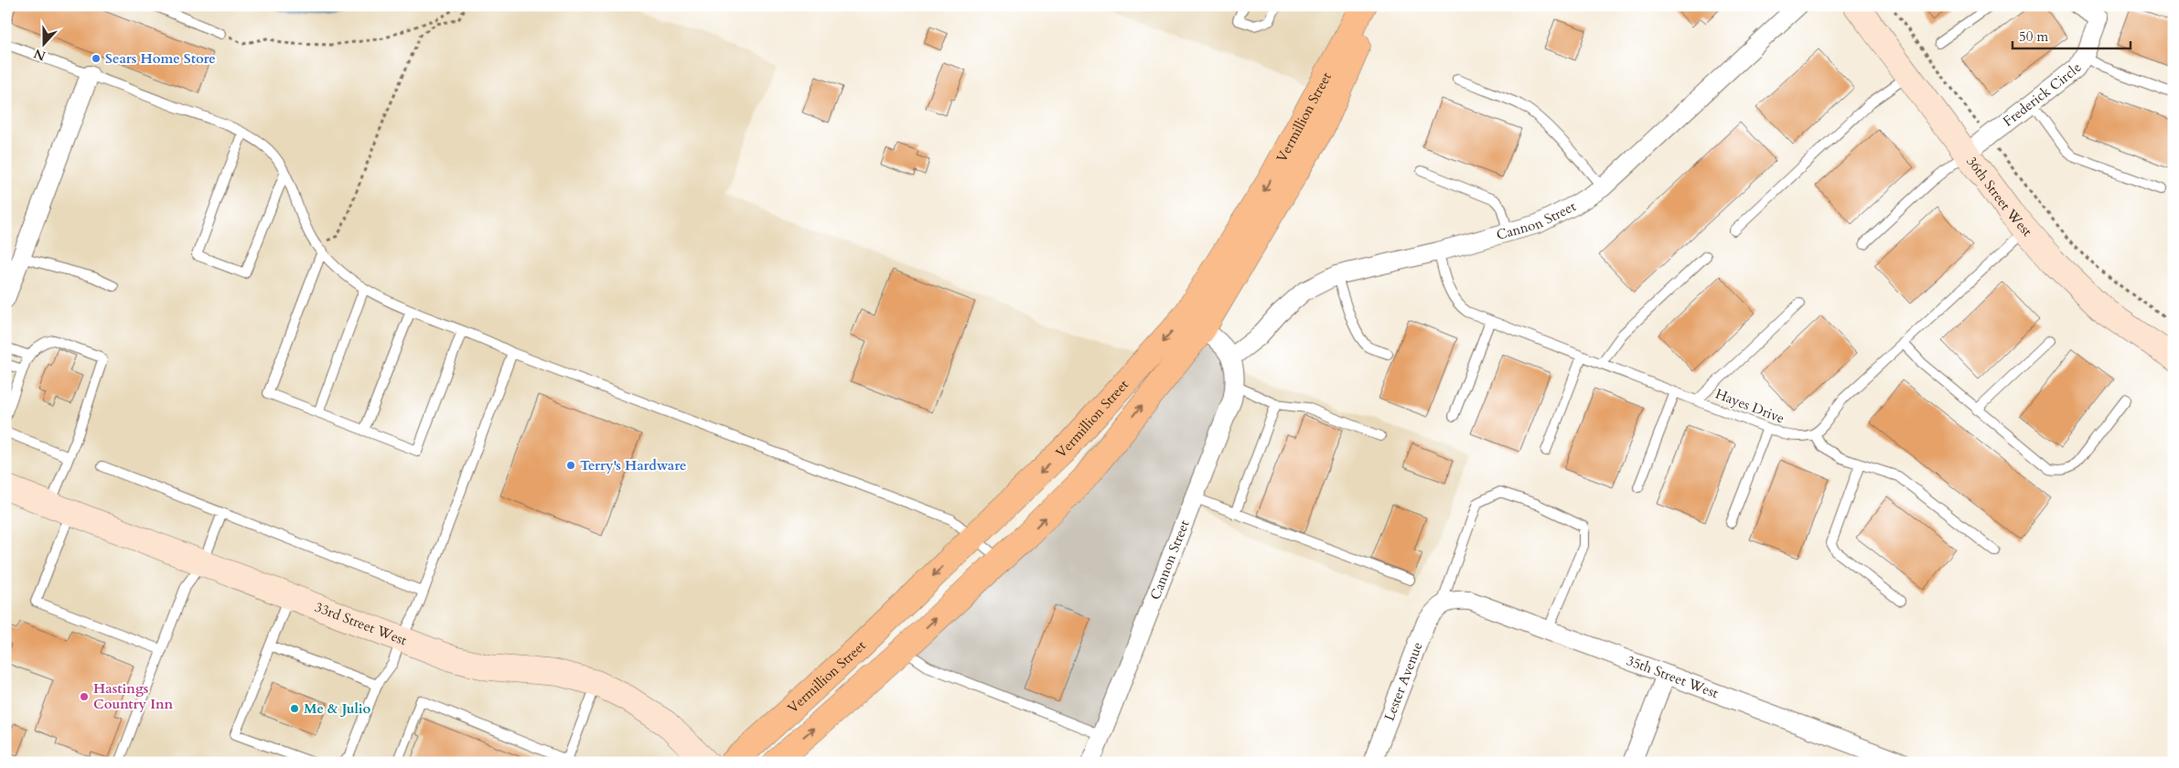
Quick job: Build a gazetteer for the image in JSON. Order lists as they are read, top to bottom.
{
  "streets": {
    "highway": ["Vermillion Street"],
    "street": [
      "Frederick Circle",
      "36th Street West",
      "Cannon Street",
      "33rd Street West",
      "35th Street West",
      "Lester Avenue"
    ],
    "lane": ["Hayes Drive"]
  },
  "crossings": [
    ["Frederick Circle", "36th Street West"],
    ["Vermillion Street", "Cannon Street"],
    ["Cannon Street", "Hayes Drive"],
    ["35th Street West", "Lester Avenue"]
  ],
  "places": [
    "Sears Home Store",
    "Terry's Hardware",
    "Hastings Country Inn",
    "Me & Julio"
  ],
  "scale_bar": "50 m",
  "north": "bottom"
}
